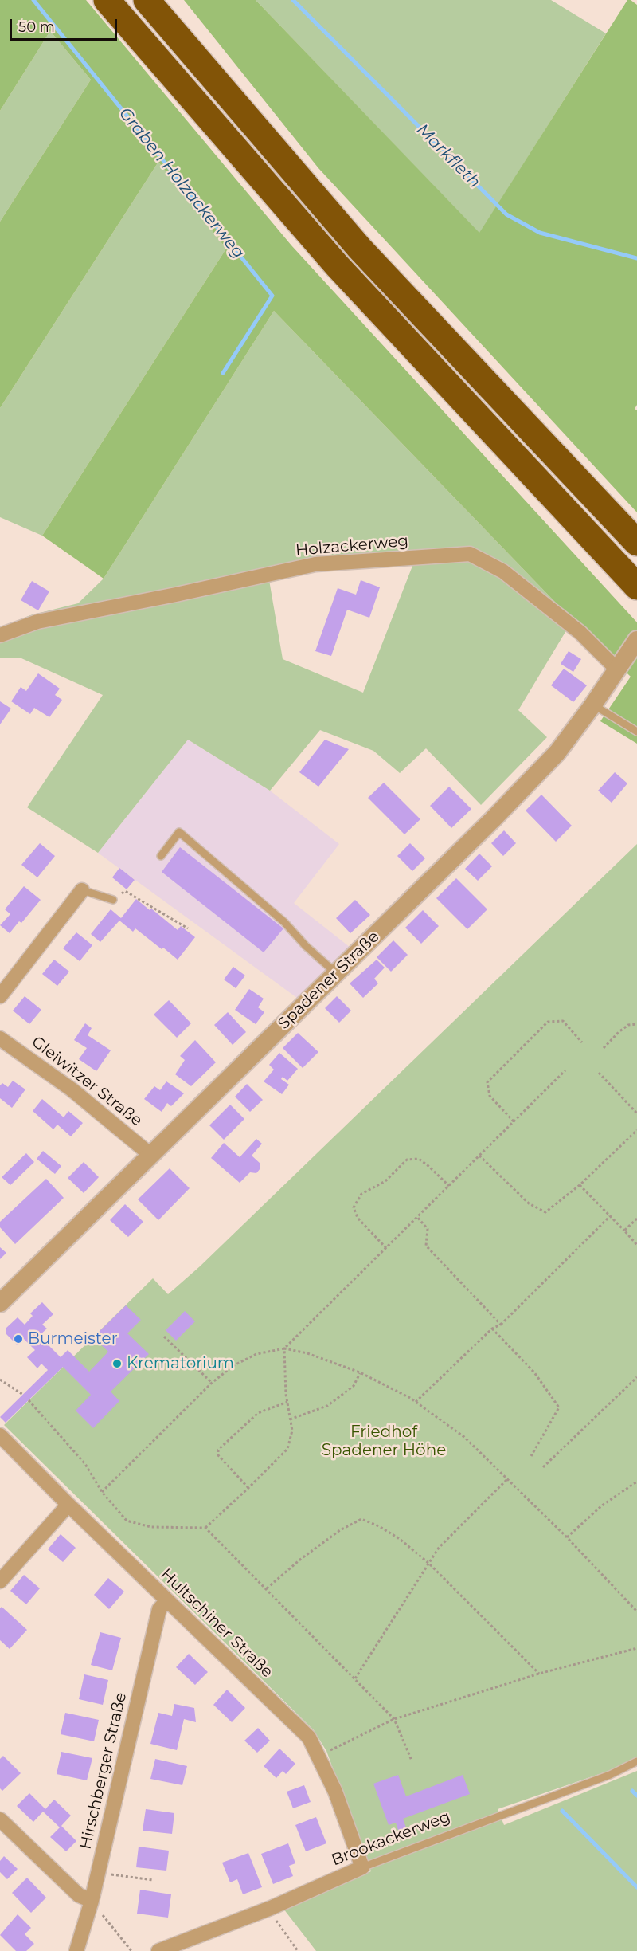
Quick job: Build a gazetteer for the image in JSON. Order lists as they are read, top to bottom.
{
  "streets": {
    "street": [
      "Holzackerweg",
      "Spadener Straße",
      "Gleiwitzer Straße",
      "Hultschiner Straße",
      "Hirschberger Straße",
      "Brookackerweg"
    ]
  },
  "crossings": [
    ["Holzackerweg", "Spadener Straße"],
    ["Spadener Straße", "Gleiwitzer Straße"],
    ["Hultschiner Straße", "Hirschberger Straße"],
    ["Hultschiner Straße", "Brookackerweg"]
  ],
  "water": ["Markfleth", "Graben Holzackerweg"],
  "parks": ["Friedhof Spadener Höhe"],
  "places": ["Burmeister", "Krematorium"],
  "scale_bar": "50 m"
}
